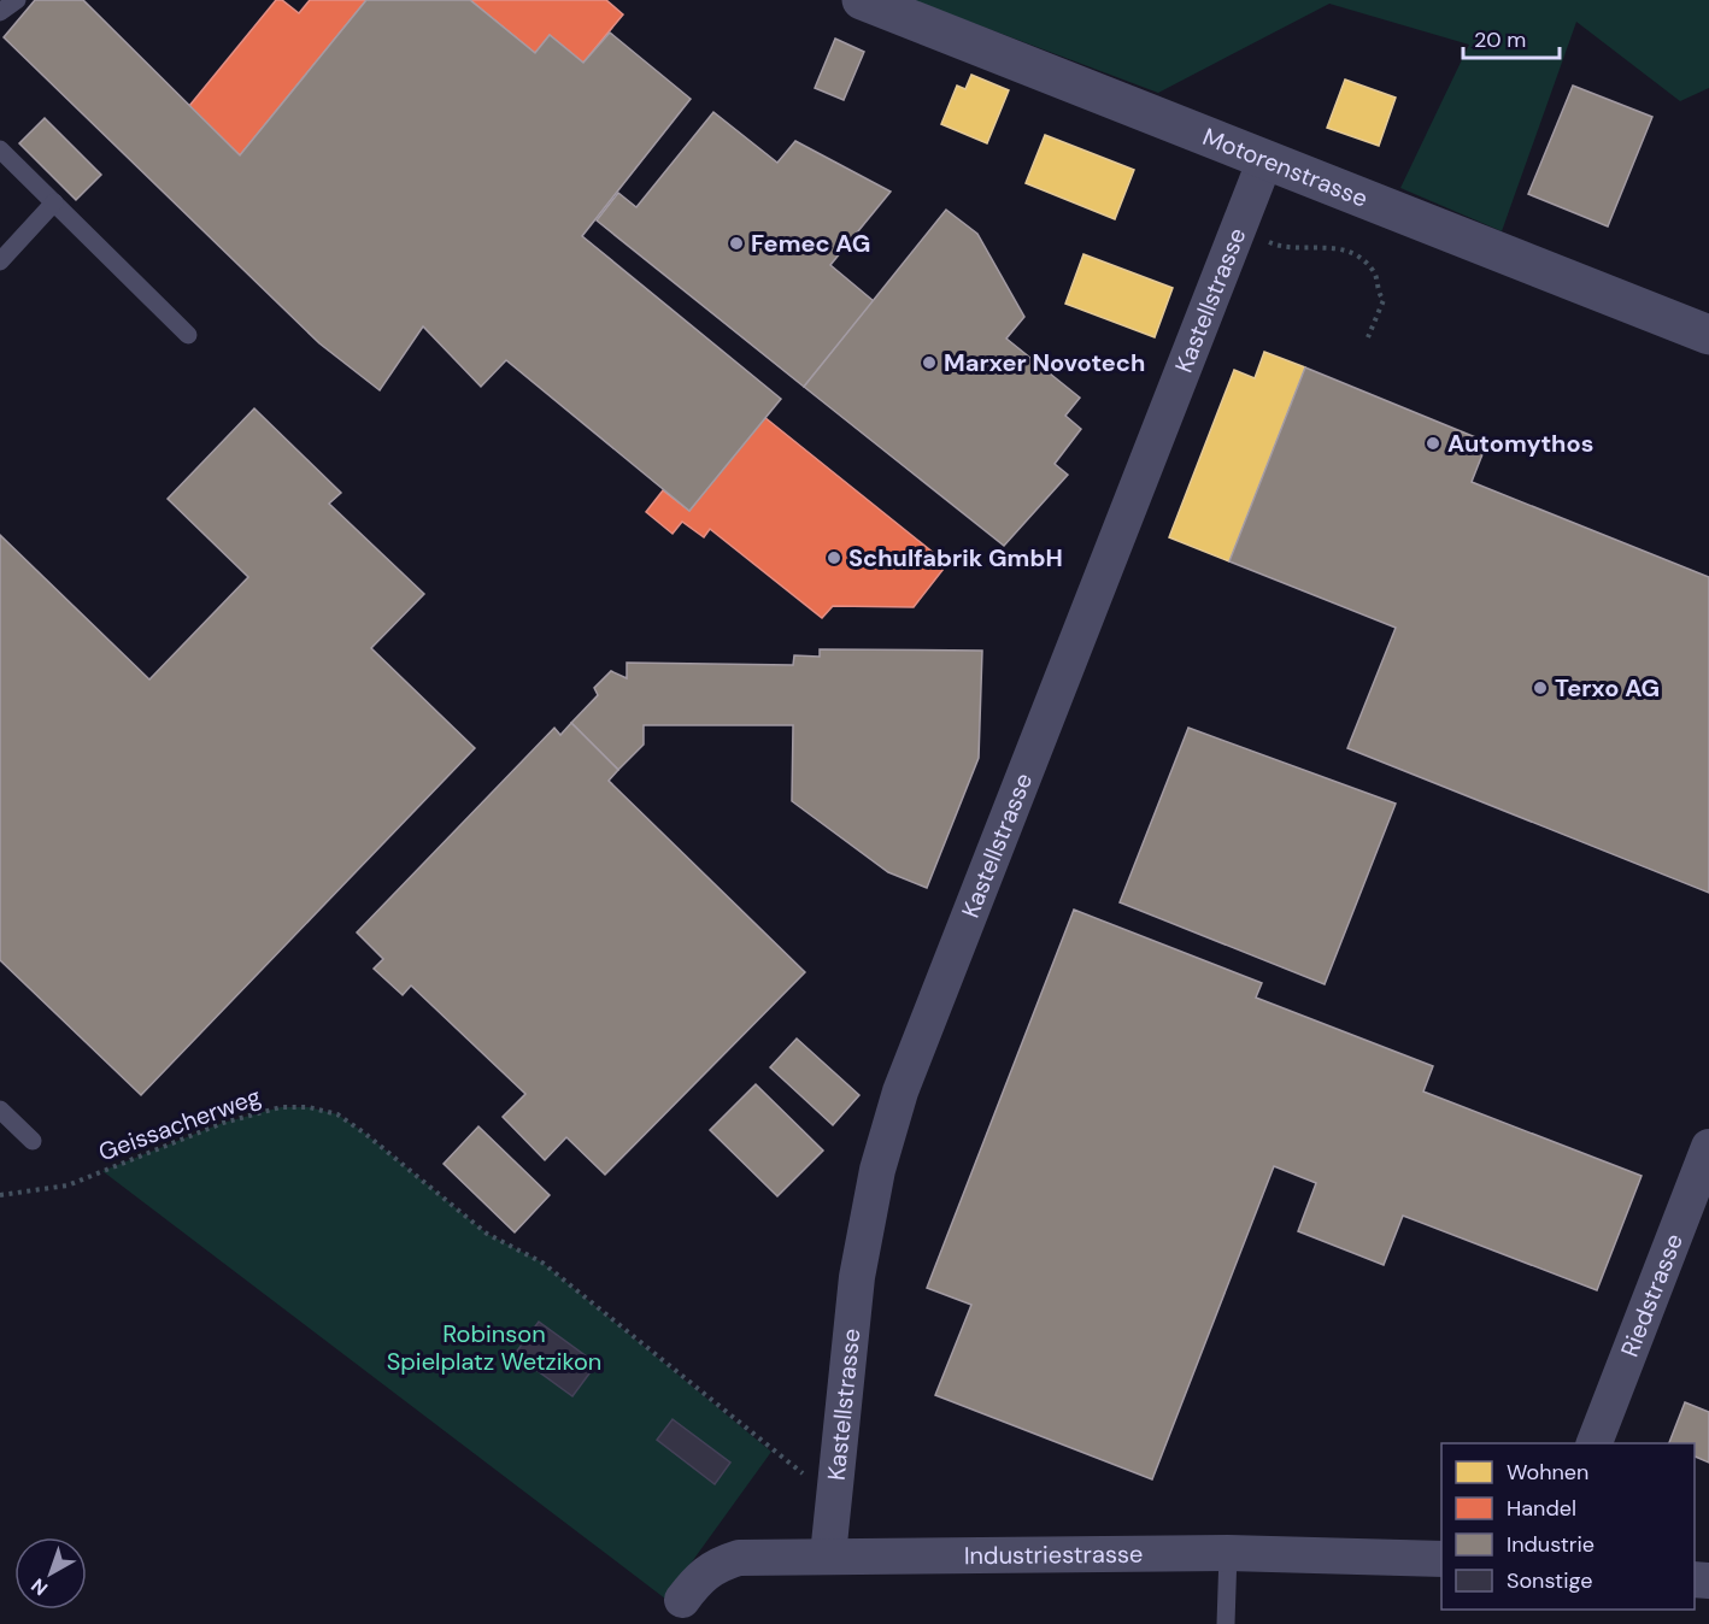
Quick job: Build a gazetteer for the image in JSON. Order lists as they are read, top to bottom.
{
  "streets": {
    "street": [
      "Motorenstrasse",
      "Kastellstrasse",
      "Riedstrasse",
      "Industriestrasse"
    ],
    "path": ["Geissacherweg"]
  },
  "crossings": [
    ["Motorenstrasse", "Kastellstrasse"],
    ["Kastellstrasse", "Industriestrasse"]
  ],
  "parks": ["Robinson Spielplatz Wetzikon"],
  "places": [
    "Femec AG",
    "Marxer Novotech",
    "Automythos",
    "Schulfabrik GmbH",
    "Terxo AG"
  ],
  "legend": [
    "Wohnen",
    "Handel",
    "Industrie",
    "Sonstige"
  ],
  "scale_bar": "20 m",
  "north": "bottom left"
}
